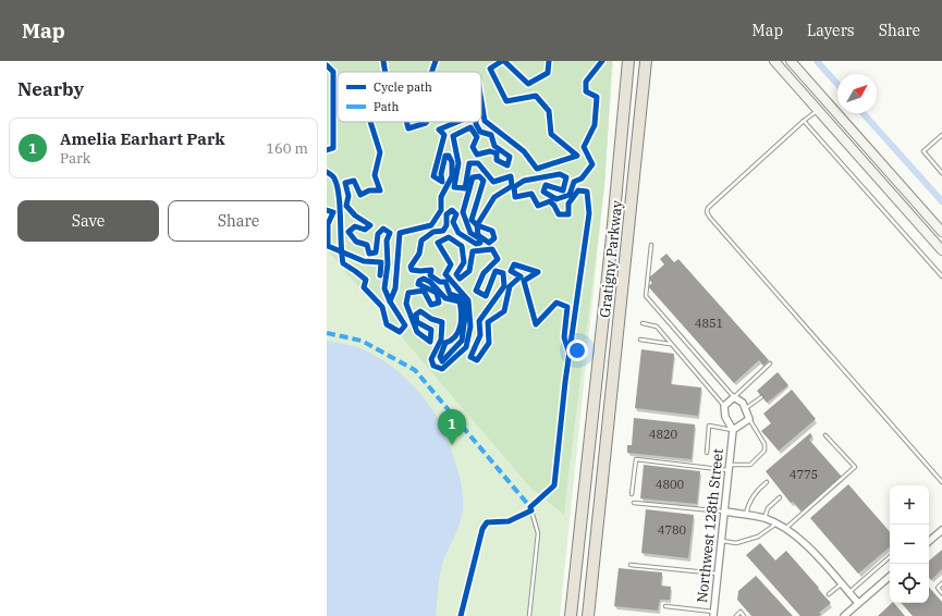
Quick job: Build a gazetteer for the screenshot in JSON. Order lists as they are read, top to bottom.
{
  "streets": {
    "highway": ["Gratigny Parkway"],
    "street": ["Northwest 128th Street"]
  },
  "house_numbers": [
    "4851",
    "4820",
    "4775",
    "4800",
    "4780"
  ],
  "legend": ["Cycle path", "Path"],
  "north": "top right",
  "page": {
    "header": "Map",
    "nav": ["Map", "Layers", "Share"],
    "heading": "Nearby",
    "list": [
      {
        "mark": "1",
        "name": "Amelia Earhart Park",
        "note": "Park",
        "value": "160 m"
      }
    ],
    "buttons": ["Save", "Share"],
    "pins": "1",
    "map_buttons": ["+", "−"]
  }
}
